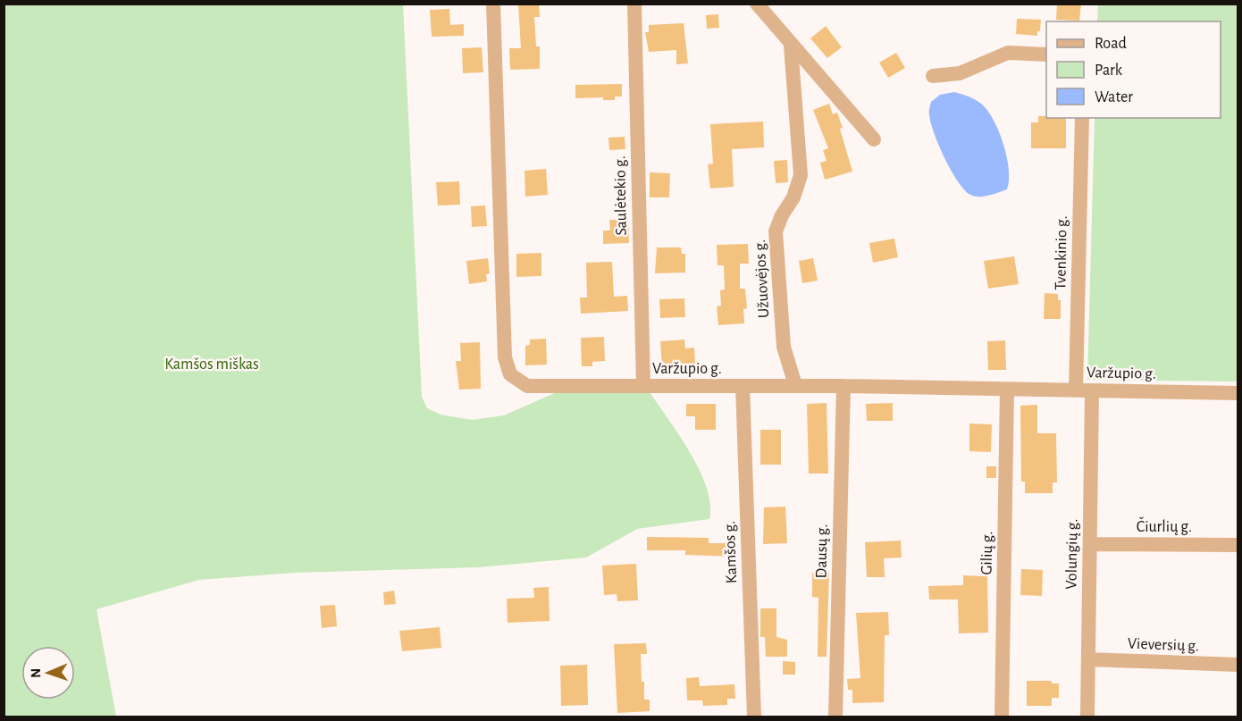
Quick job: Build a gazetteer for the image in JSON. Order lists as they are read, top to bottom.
{
  "streets": {
    "street": [
      "Saulėtekio g.",
      "Tvenkinio g.",
      "Užuovėjos g.",
      "Varžupio g.",
      "Čiurlių g.",
      "Dausų g.",
      "Kamšos g.",
      "Gilių g.",
      "Volungių g.",
      "Vieversių g."
    ]
  },
  "crossings": [
    ["Saulėtekio g.", "Varžupio g."],
    ["Tvenkinio g.", "Varžupio g."],
    ["Užuovėjos g.", "Varžupio g."],
    ["Varžupio g.", "Dausų g."],
    ["Varžupio g.", "Kamšos g."],
    ["Varžupio g.", "Gilių g."],
    ["Varžupio g.", "Volungių g."],
    ["Čiurlių g.", "Volungių g."],
    ["Volungių g.", "Vieversių g."]
  ],
  "parks": ["Kamšos miškas"],
  "legend": ["Road", "Park", "Water"],
  "north": "left"
}
